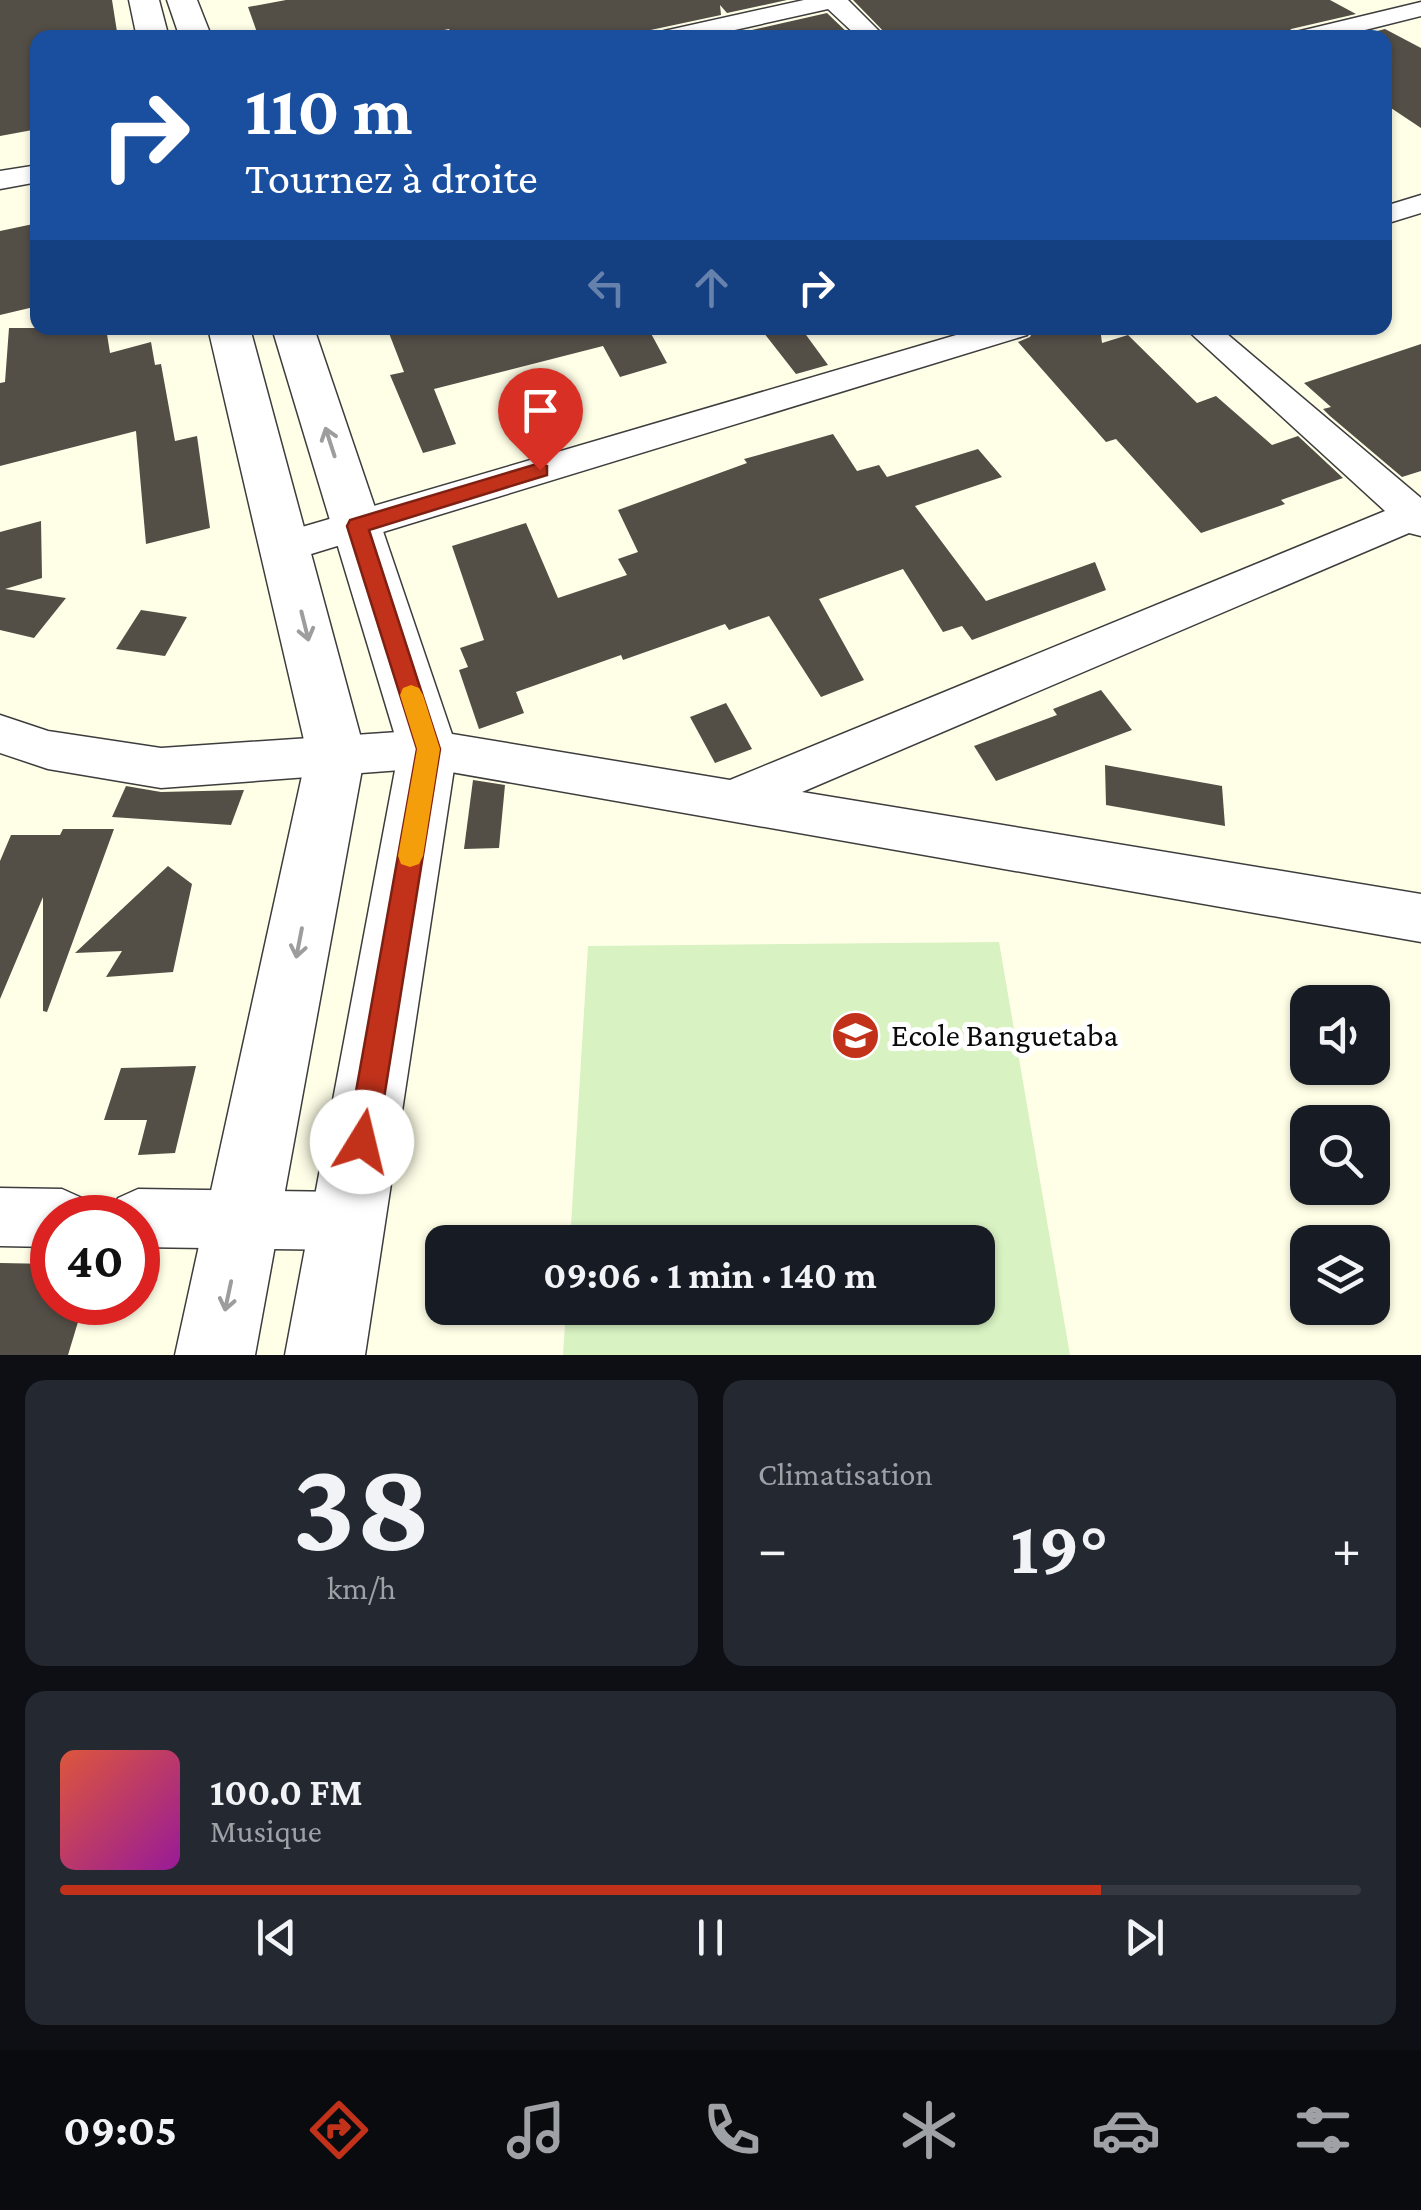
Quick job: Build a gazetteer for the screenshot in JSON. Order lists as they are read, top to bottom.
{
  "places": {
    "school or university": ["Ecole Banguetaba"]
  },
  "page": {
    "turn": ["110 m", "Tournez à droite"],
    "limit": "40",
    "trip": "09:06 · 1 min · 140 m",
    "tile": [
      ["38", "km/h"],
      "Climatisation"
    ],
    "heat": ["−", "19°", "+"],
    "song": ["100.0 FM", "Musique"],
    "tabs": "09:05"
  }
}
